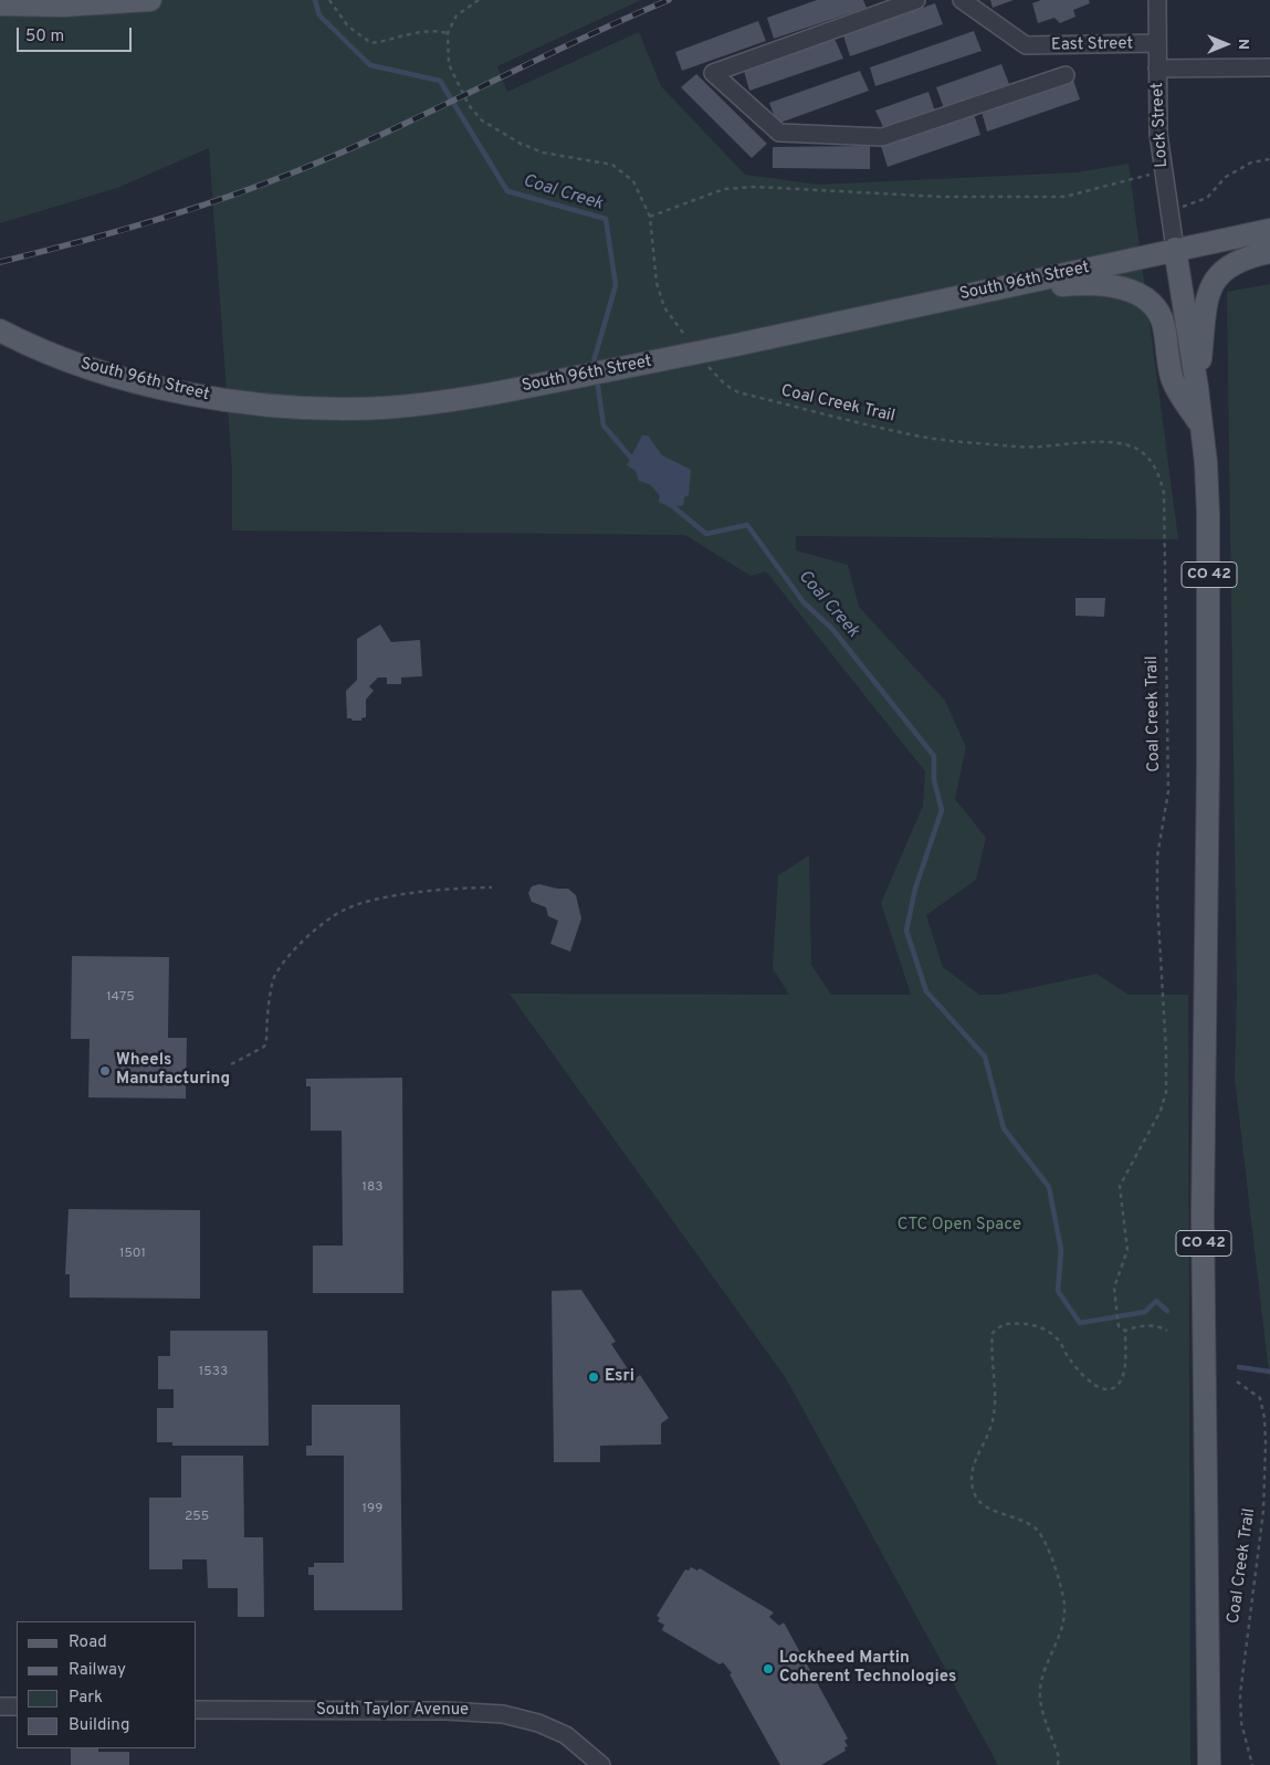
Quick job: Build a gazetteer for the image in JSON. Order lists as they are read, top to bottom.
{
  "streets": {
    "main road": ["South 96th Street", "CO 42"],
    "street": ["East Street", "Lock Street", "South Taylor Avenue"],
    "path": ["Coal Creek Trail"]
  },
  "crossings": [
    ["East Street", "Lock Street"],
    ["Lock Street", "South 96th Street"],
    ["Lock Street", "CO 42"],
    ["South 96th Street", "CO 42"]
  ],
  "water": ["Coal Creek"],
  "parks": ["CTC Open Space"],
  "places": ["Wheels Manufacturing", "Esri", "Lockheed Martin Coherent Technologies"],
  "house_numbers": [
    "1475",
    "183",
    "1501",
    "1533",
    "199",
    "255"
  ],
  "legend": [
    "Road",
    "Railway",
    "Park",
    "Building"
  ],
  "scale_bar": "50 m",
  "north": "right"
}
